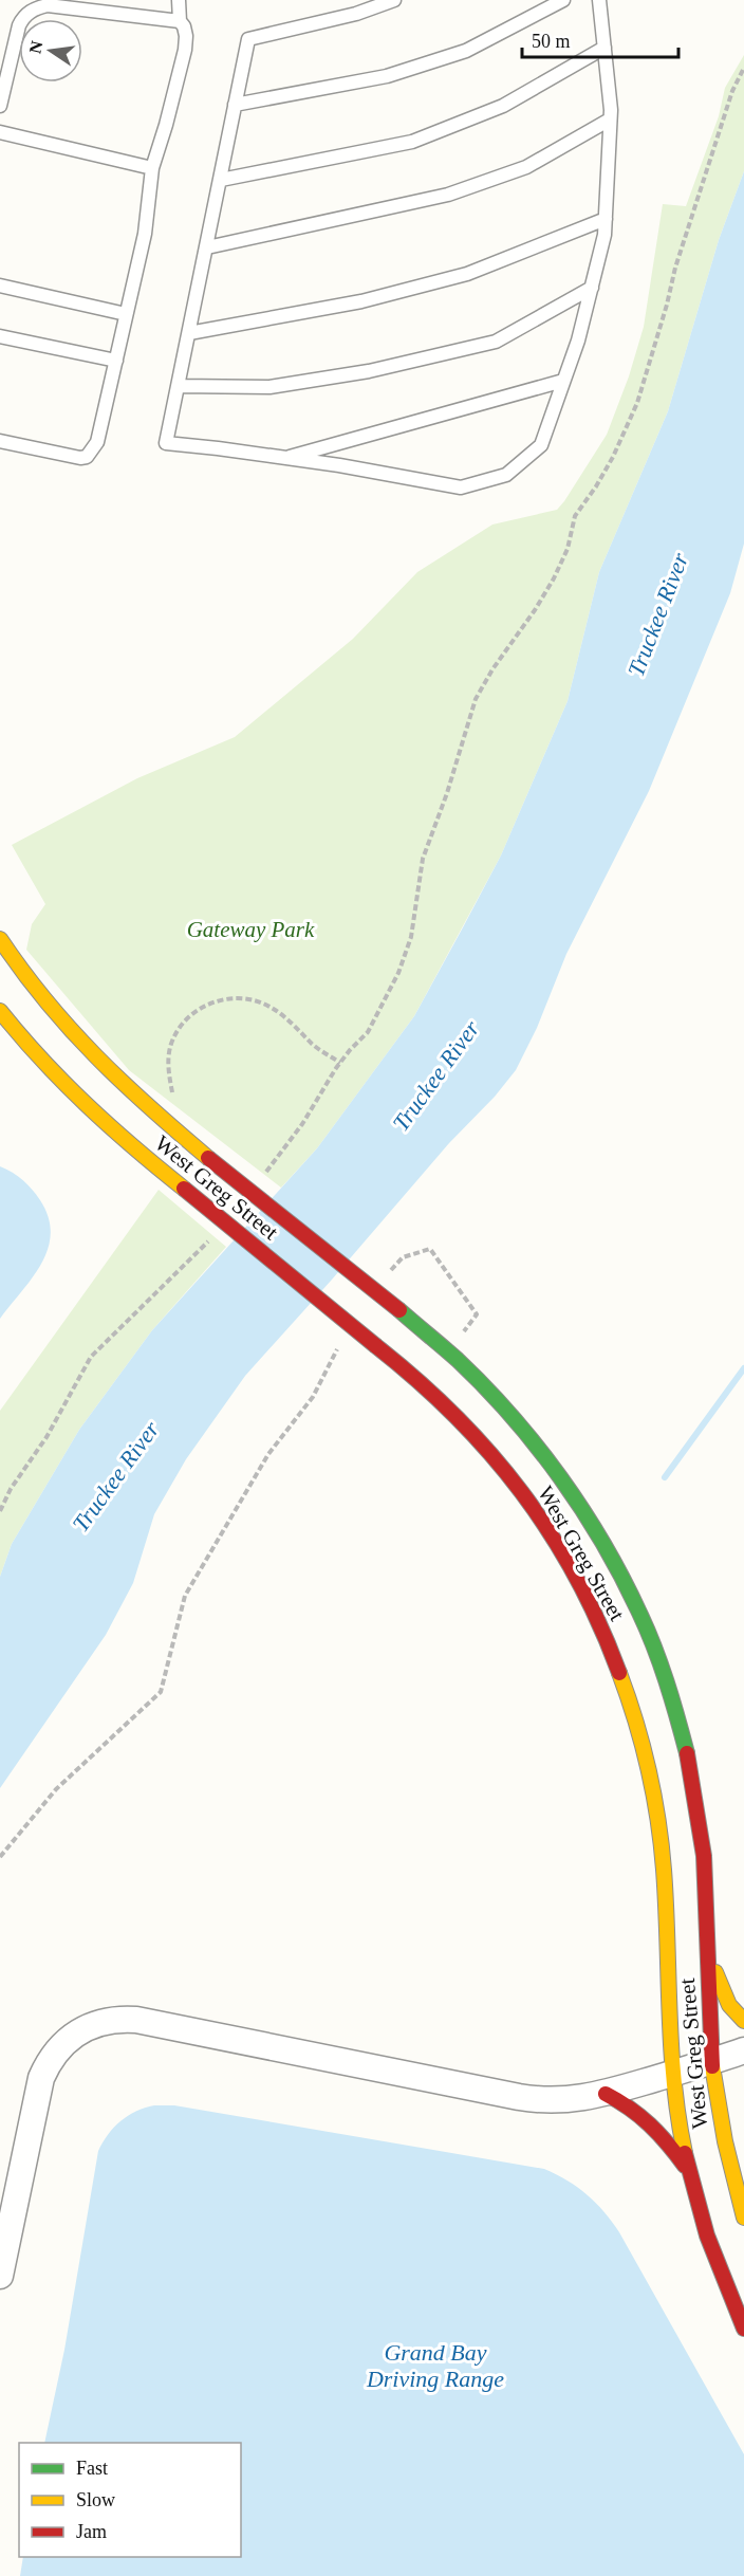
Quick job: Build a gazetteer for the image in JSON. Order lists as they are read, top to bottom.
{
  "streets": {
    "main road": ["West Greg Street"]
  },
  "water": ["Truckee River", "Grand Bay Driving Range"],
  "parks": ["Gateway Park"],
  "legend": ["Fast", "Slow", "Jam"],
  "scale_bar": "50 m",
  "north": "left"
}
